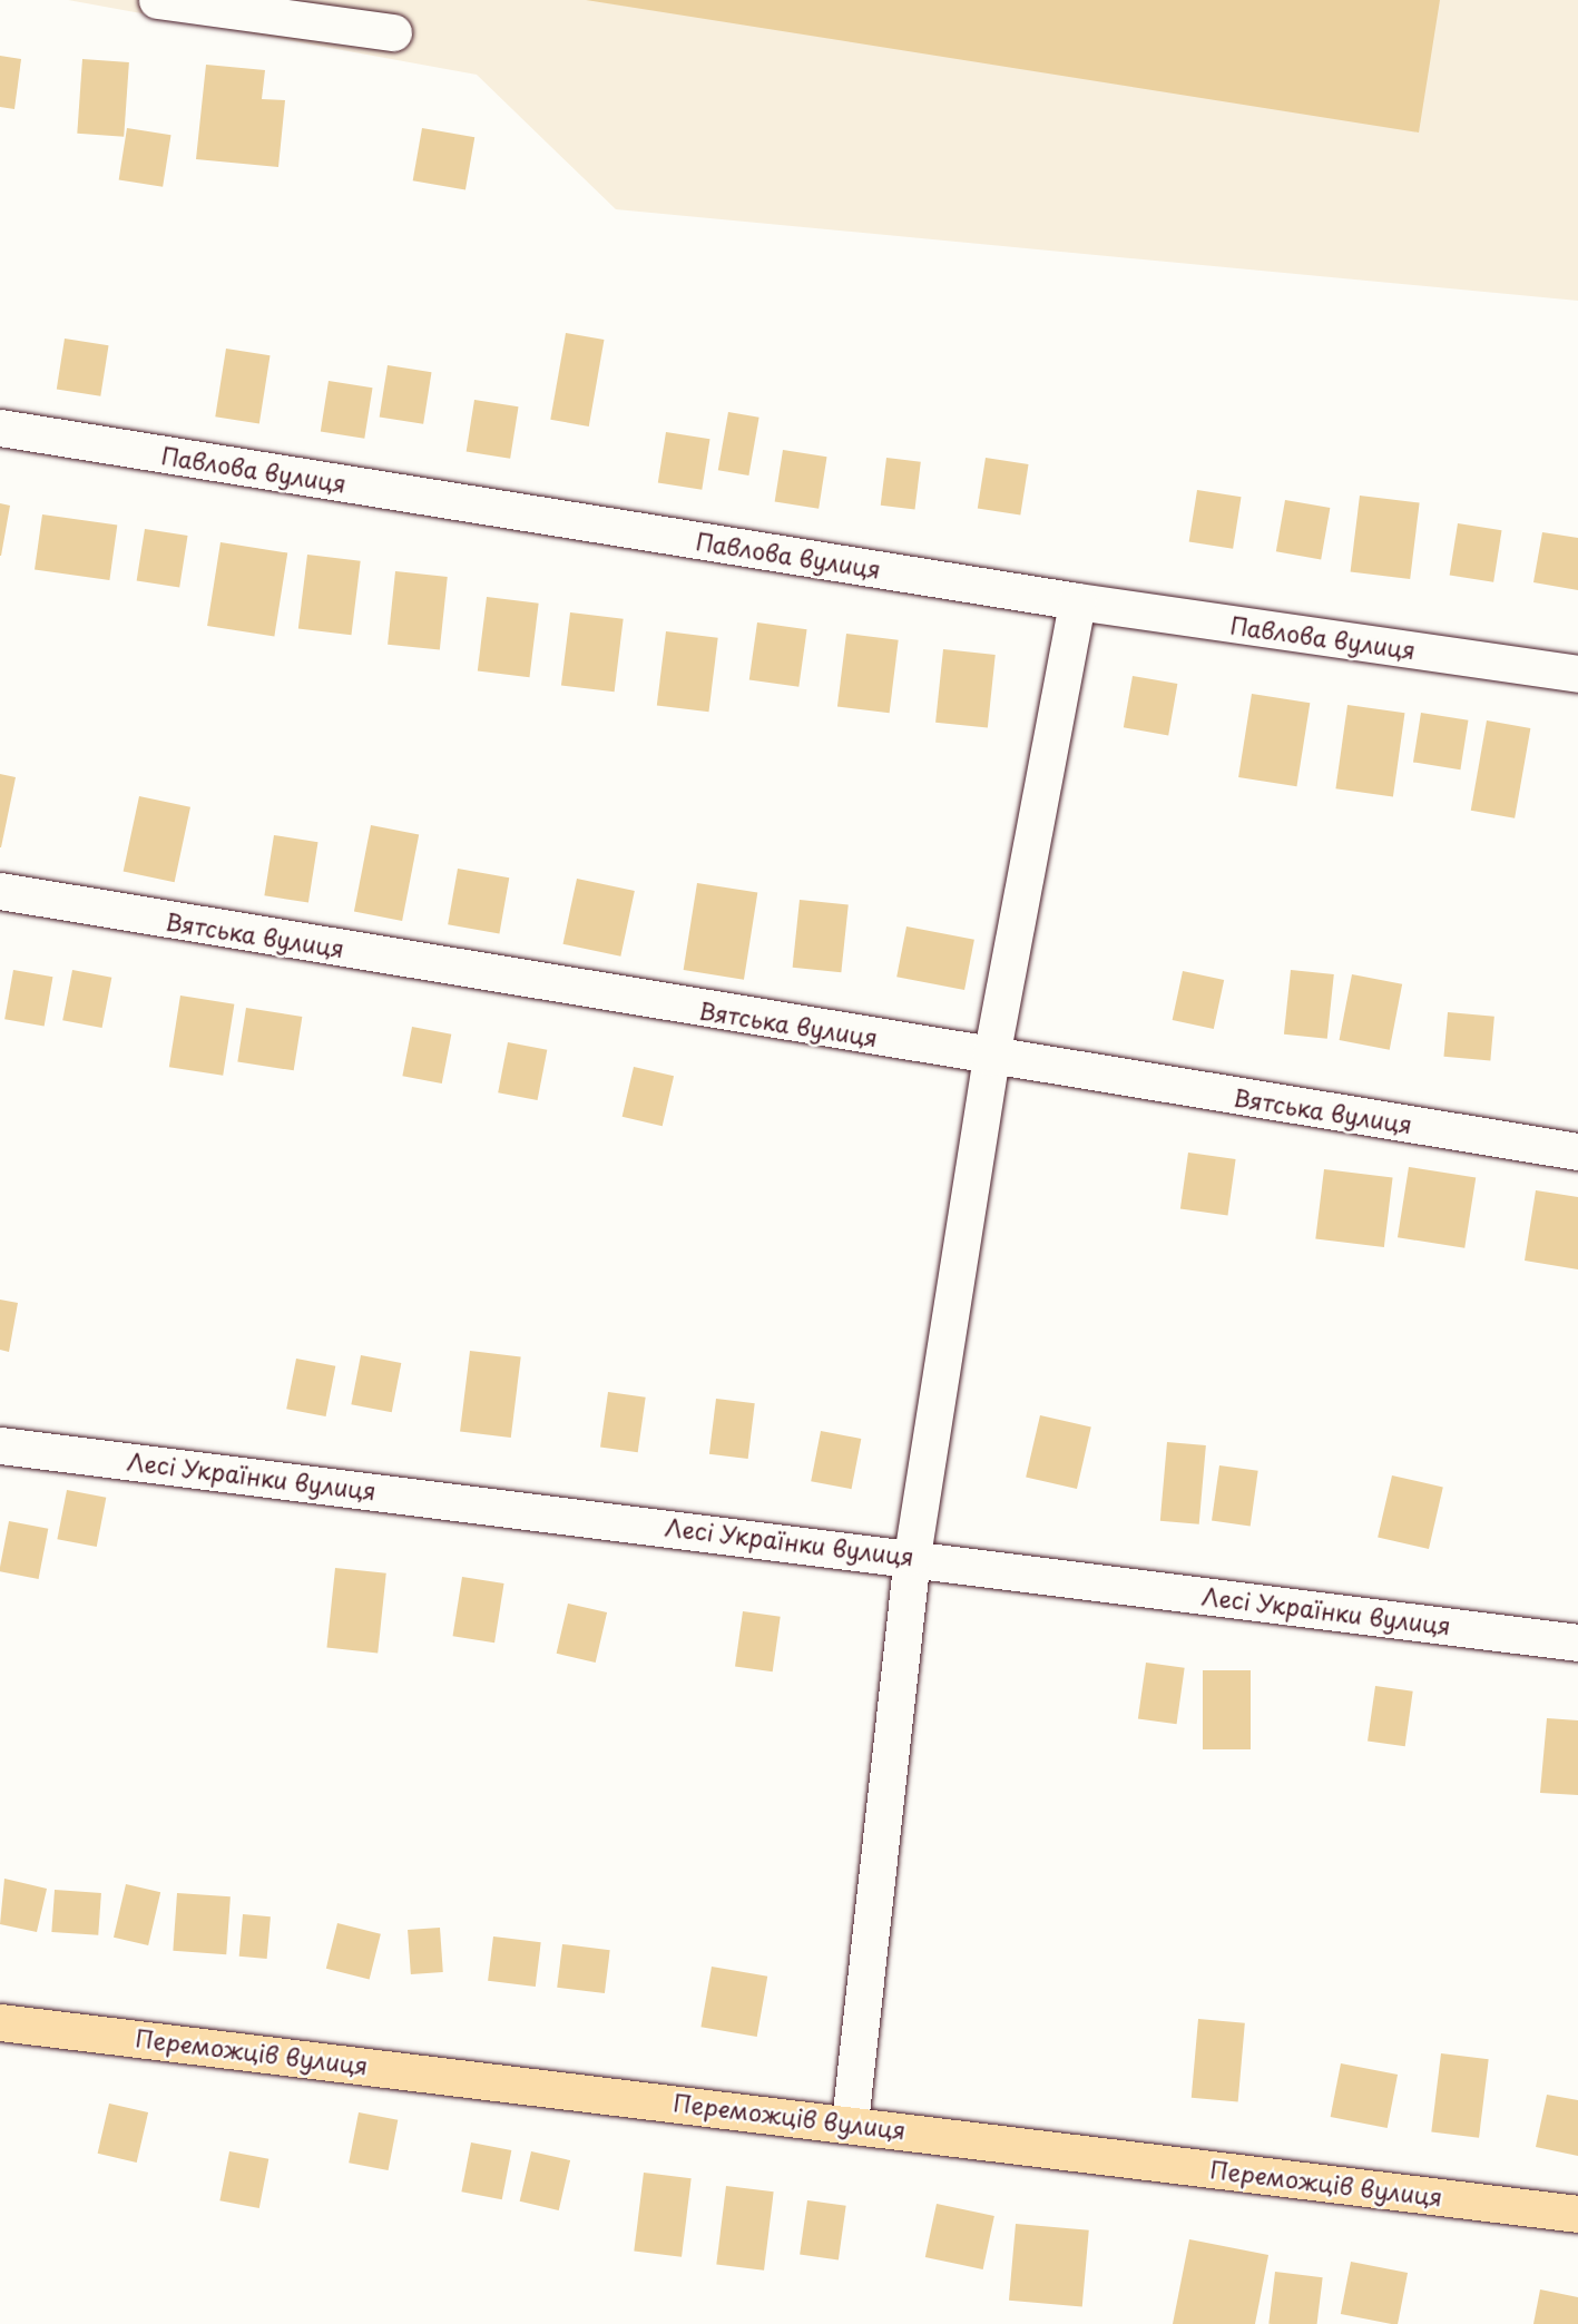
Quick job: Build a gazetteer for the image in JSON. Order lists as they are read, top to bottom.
{
  "streets": {
    "main road": ["Переможців вулиця"],
    "street": ["Павлова вулиця", "Вятська вулиця", "Лесі Українки вулиця"]
  }
}
